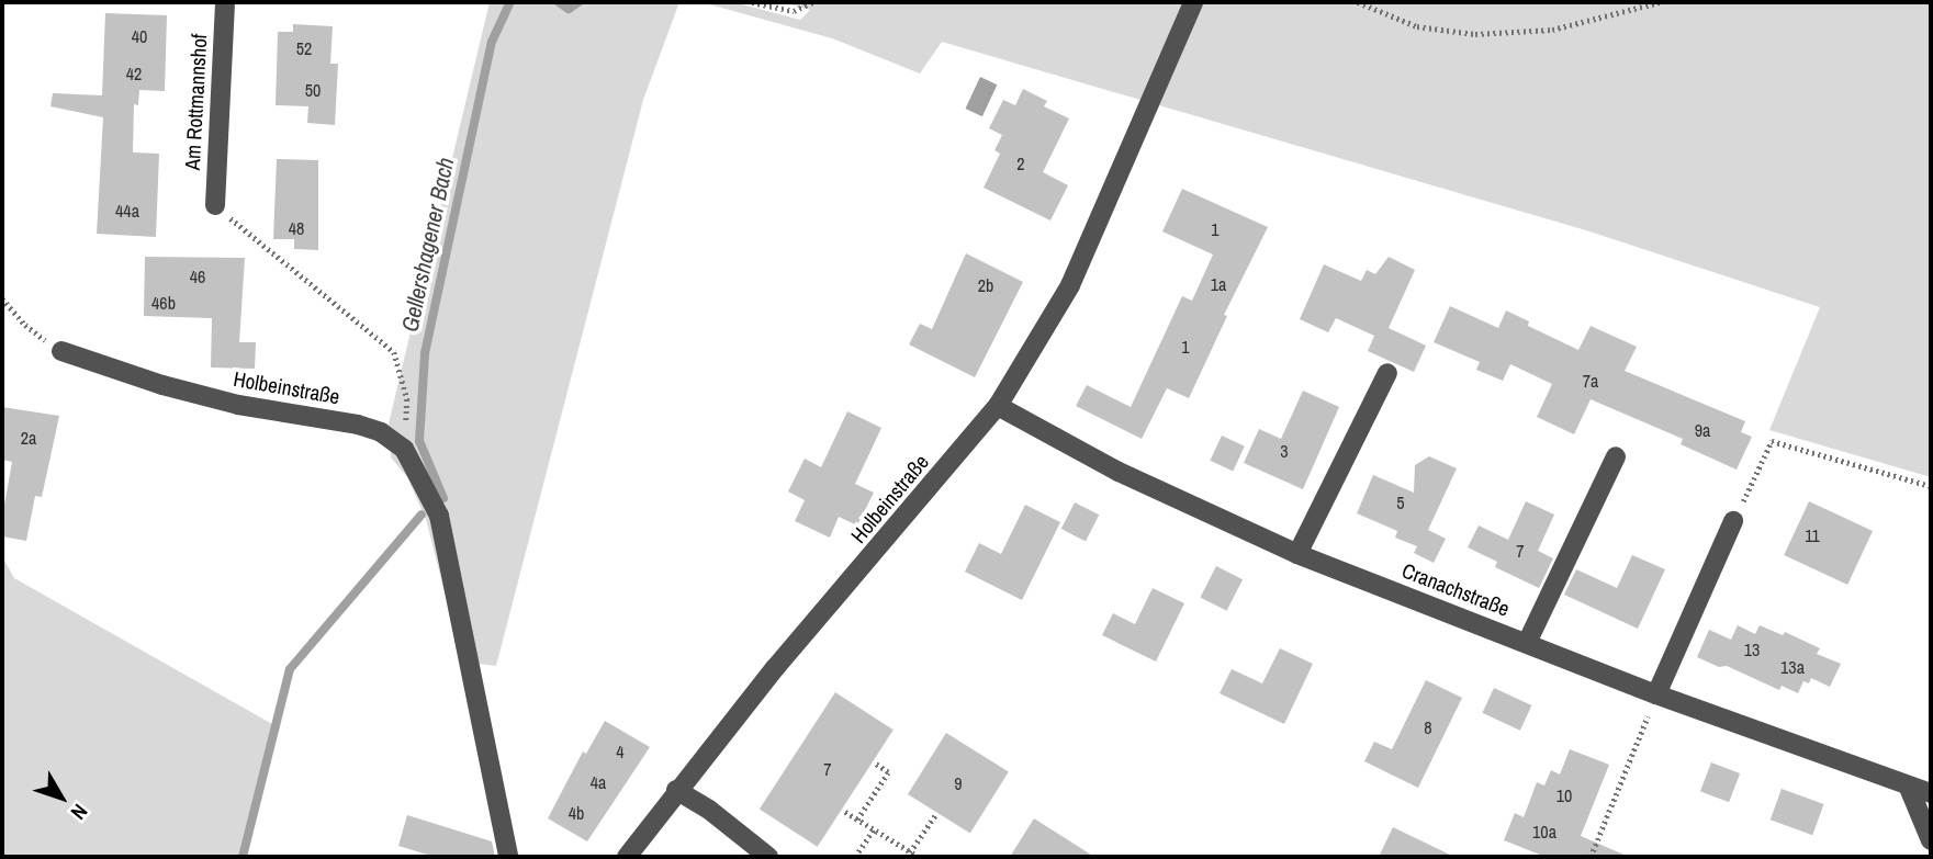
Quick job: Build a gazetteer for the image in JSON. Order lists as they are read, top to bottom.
{
  "streets": {
    "street": ["Am Rottmannshof", "Holbeinstraße", "Cranachstraße"]
  },
  "crossings": [
    ["Holbeinstraße", "Cranachstraße"]
  ],
  "water": ["Gellershagener Bach"],
  "house_numbers": [
    "40",
    "52",
    "42",
    "50",
    "2",
    "44a",
    "48",
    "1",
    "46",
    "1a",
    "2b",
    "46b",
    "1",
    "7a",
    "9a",
    "2a",
    "3",
    "5",
    "11",
    "7",
    "13",
    "13a",
    "8",
    "4",
    "7",
    "4a",
    "9",
    "10",
    "4b",
    "10a"
  ],
  "north": "bottom right"
}
